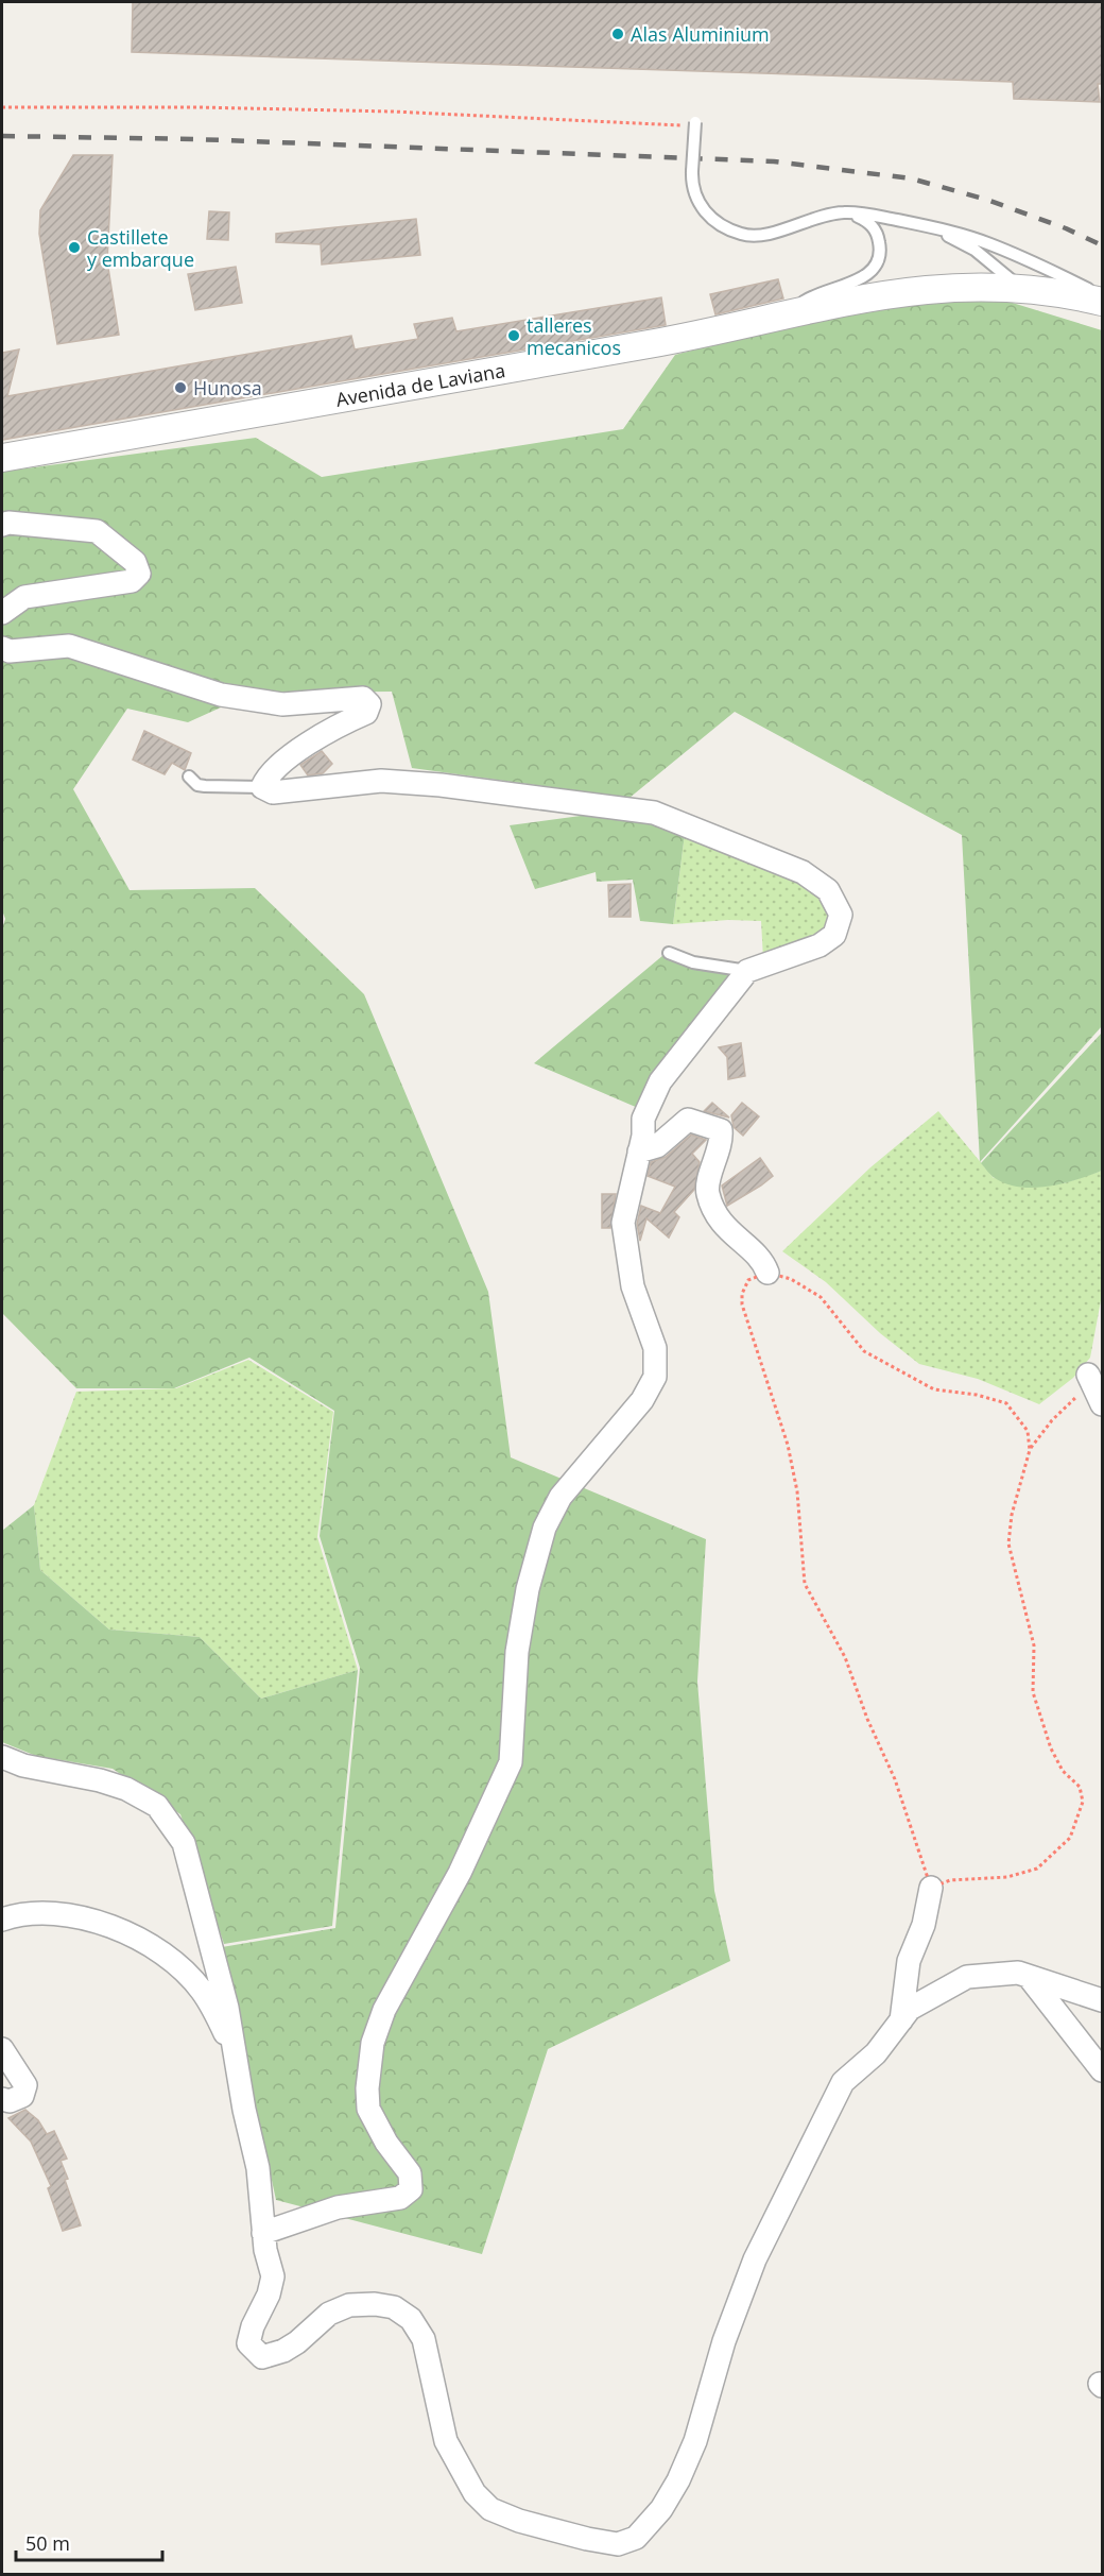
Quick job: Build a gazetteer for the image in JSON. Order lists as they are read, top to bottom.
{
  "streets": {
    "street": ["Avenida de Laviana"]
  },
  "places": [
    "Alas Aluminium",
    "Castillete y embarque",
    "talleres mecanicos",
    "Hunosa"
  ],
  "scale_bar": "50 m"
}
